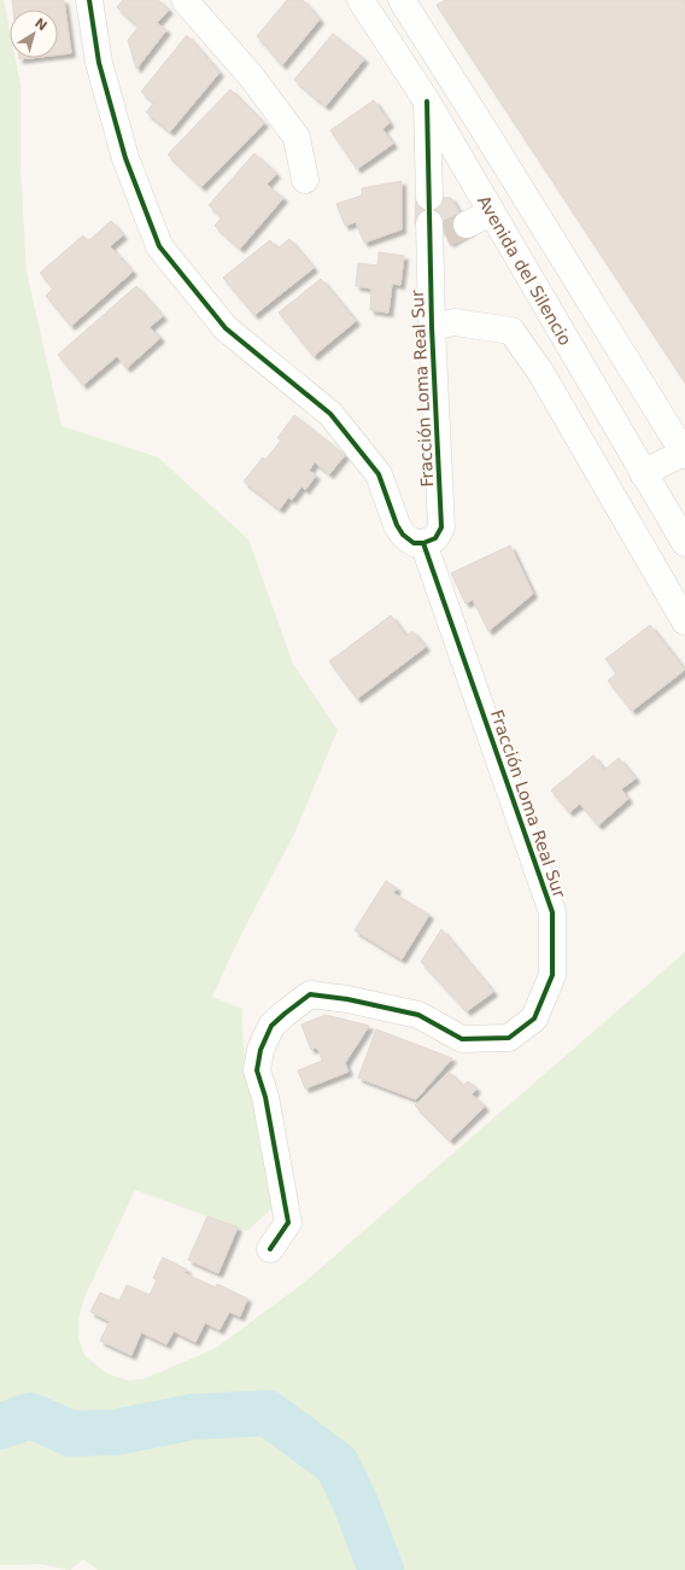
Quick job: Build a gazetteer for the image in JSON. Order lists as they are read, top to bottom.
{
  "streets": {
    "street": ["Avenida del Silencio", "Fracción Loma Real Sur"]
  },
  "crossings": [
    ["Avenida del Silencio", "Fracción Loma Real Sur"]
  ],
  "north": "top right"
}
